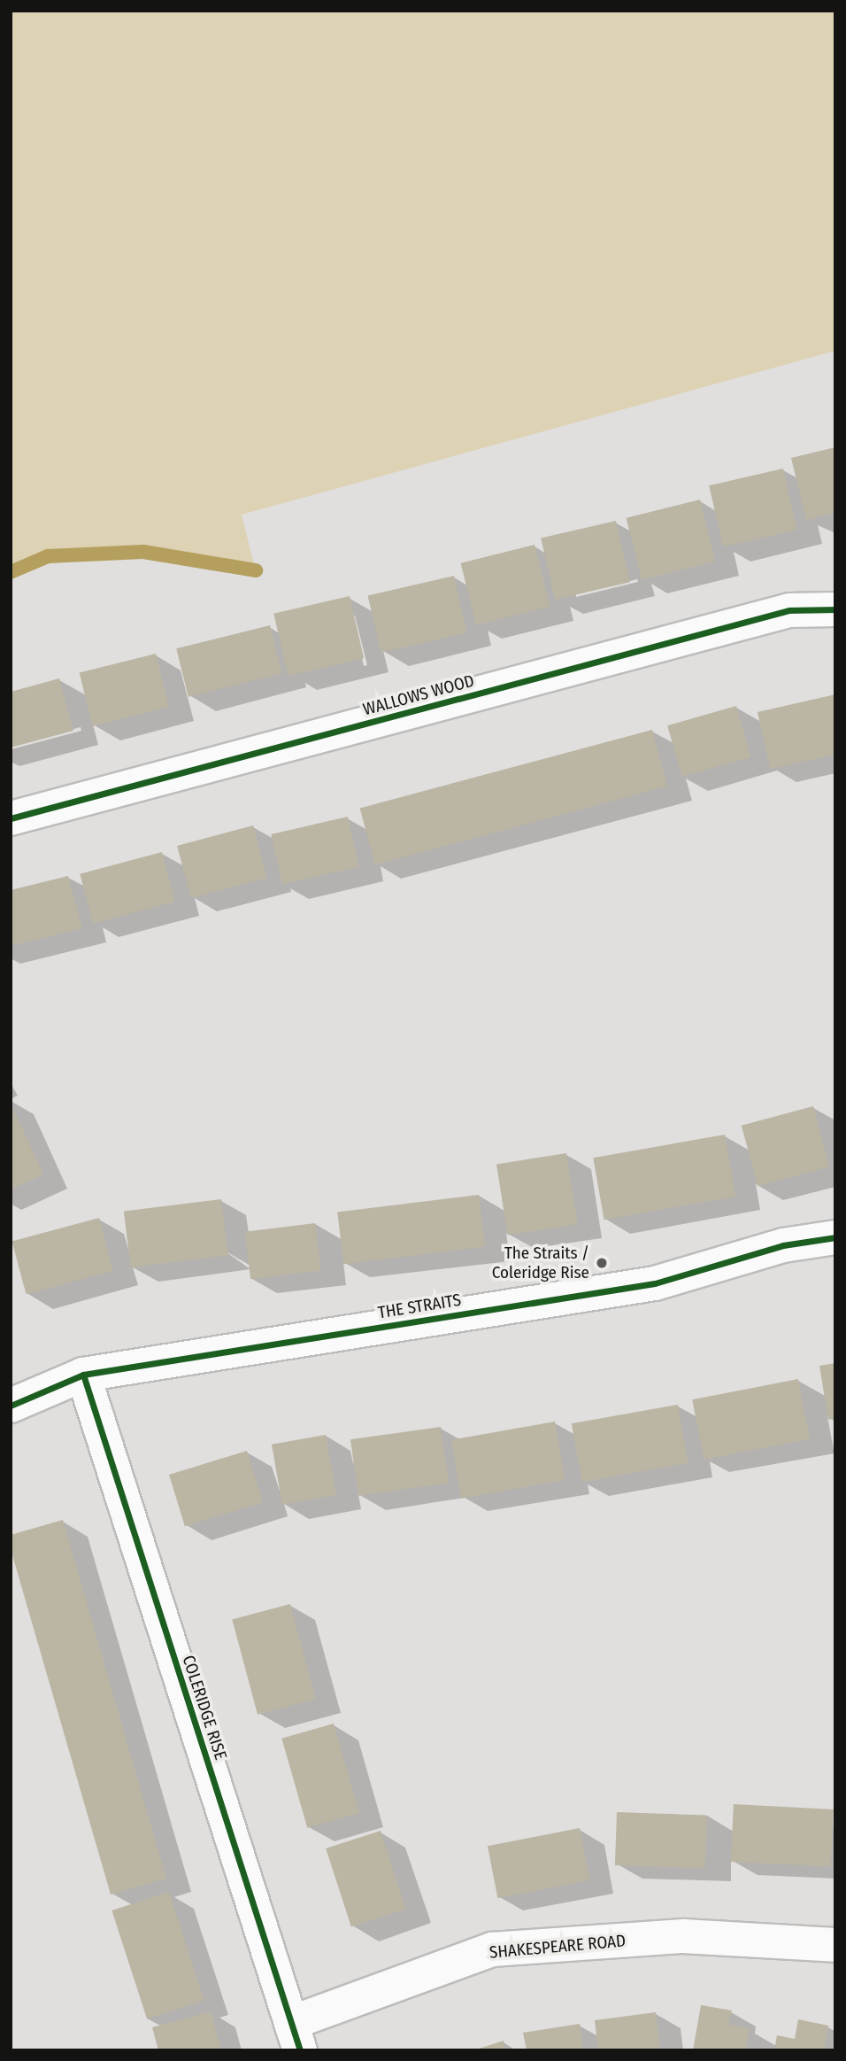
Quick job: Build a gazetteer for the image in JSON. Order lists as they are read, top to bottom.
{
  "streets": {
    "street": [
      "WALLOWS WOOD",
      "THE STRAITS",
      "COLERIDGE RISE",
      "SHAKESPEARE ROAD"
    ]
  },
  "crossings": [
    ["THE STRAITS", "COLERIDGE RISE"],
    ["COLERIDGE RISE", "SHAKESPEARE ROAD"]
  ],
  "places": ["The Straits / Coleridge Rise"]
}
